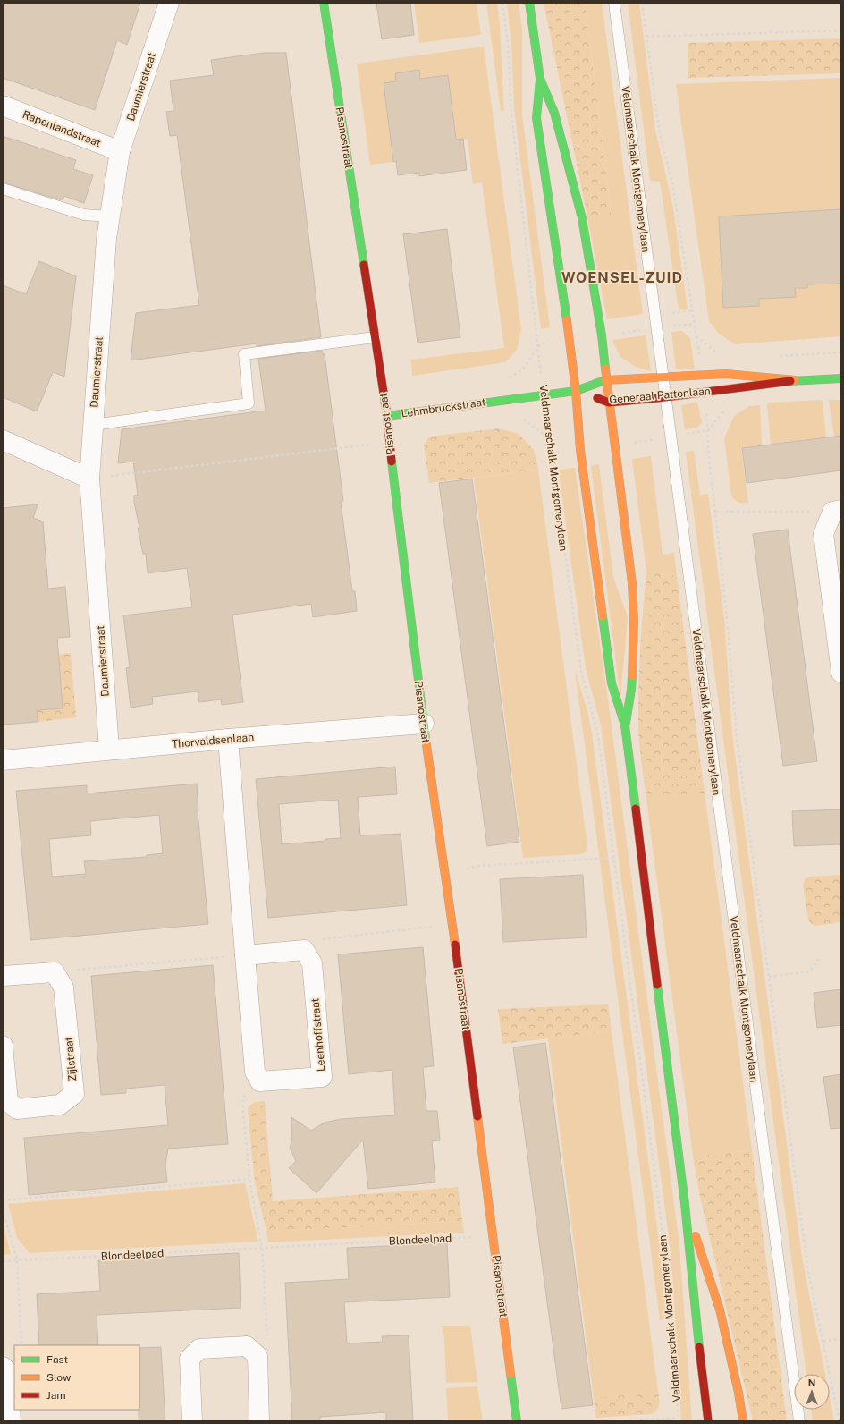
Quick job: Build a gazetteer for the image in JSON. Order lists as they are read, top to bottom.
{
  "streets": {
    "main road": ["Pisanostraat", "Generaal Pattonlaan", "Lehmbruckstraat"],
    "street": [
      "Daumierstraat",
      "Rapenlandstraat",
      "Thorvaldsenlaan",
      "Leenhoffstraat",
      "Zijlstraat"
    ],
    "lane": ["Veldmaarschalk Montgomerylaan"],
    "path": ["Blondeelpad"]
  },
  "crossings": [
    ["Daumierstraat", "Rapenlandstraat"],
    ["Daumierstraat", "Thorvaldsenlaan"],
    ["Pisanostraat", "Lehmbruckstraat"],
    ["Pisanostraat", "Thorvaldsenlaan"],
    ["Pisanostraat", "Blondeelpad"],
    ["Veldmaarschalk Montgomerylaan", "Generaal Pattonlaan"],
    ["Veldmaarschalk Montgomerylaan", "Lehmbruckstraat"],
    ["Generaal Pattonlaan", "Lehmbruckstraat"]
  ],
  "districts": ["WOENSEL-ZUID"],
  "legend": ["Fast", "Slow", "Jam"],
  "north": "top"
}
